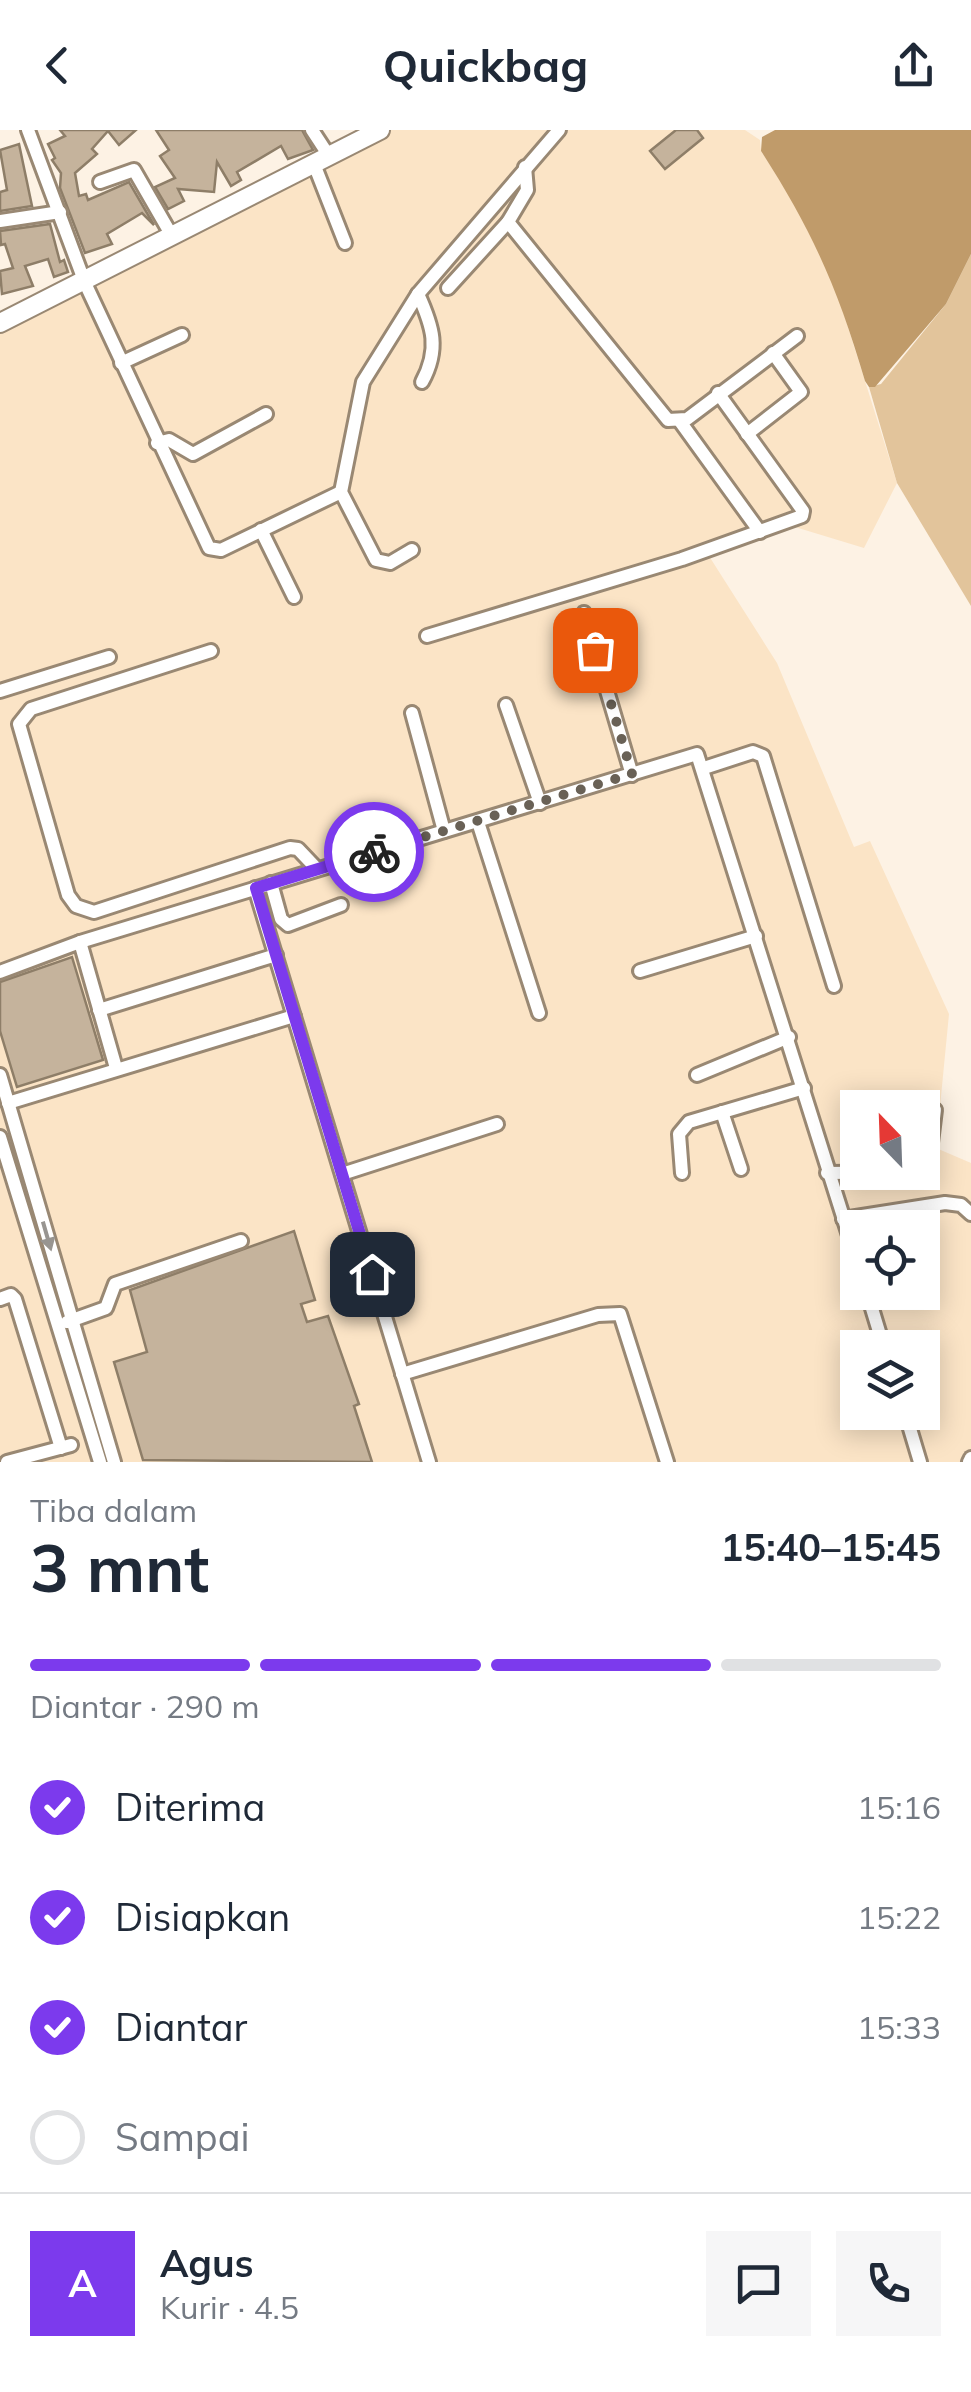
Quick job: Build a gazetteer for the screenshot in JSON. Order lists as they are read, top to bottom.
{
  "north": "top left",
  "page": {
    "header": "Quickbag",
    "heading": ["3 mnt", "Tiba dalam", "15:40–15:45"],
    "panel": ["Agus", "Kurir · 4.5"],
    "bar": "Diantar · 290 m",
    "list": [
      ["Diterima", "15:16"],
      ["Disiapkan", "15:22"],
      ["Diantar", "15:33"],
      "Sampai"
    ],
    "round": "A"
  }
}
